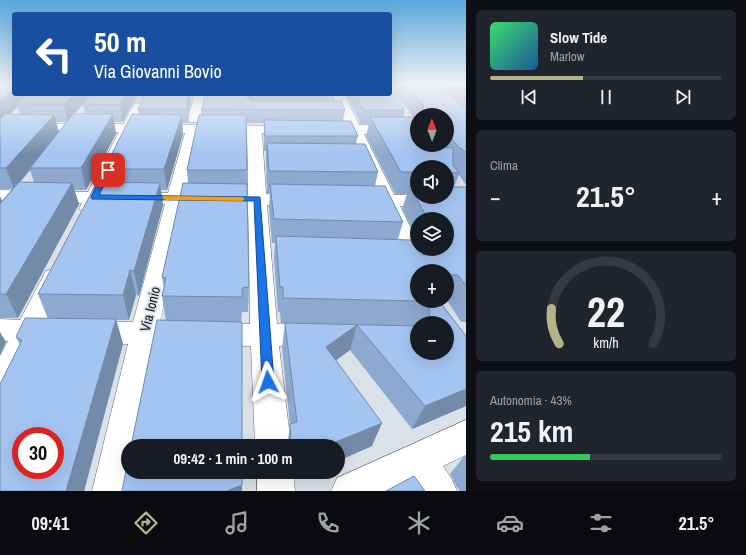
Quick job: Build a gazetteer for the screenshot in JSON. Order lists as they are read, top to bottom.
{
  "streets": {
    "street": ["Via Ionio"]
  },
  "north": "top",
  "page": {
    "turn": ["50 m", "Via Giovanni Bovio"],
    "song": ["Slow Tide", "Marlow"],
    "map_buttons": ["+", "−"],
    "tile": [
      "Clima",
      ["Autonomia · 43%", "215 km"]
    ],
    "heat": ["−", "21.5°", "+"],
    "limit": "30",
    "trip": "09:42 · 1 min · 100 m",
    "tabs": ["09:41", "21.5°"],
    "gauge": ["22", "km/h"]
  }
}
